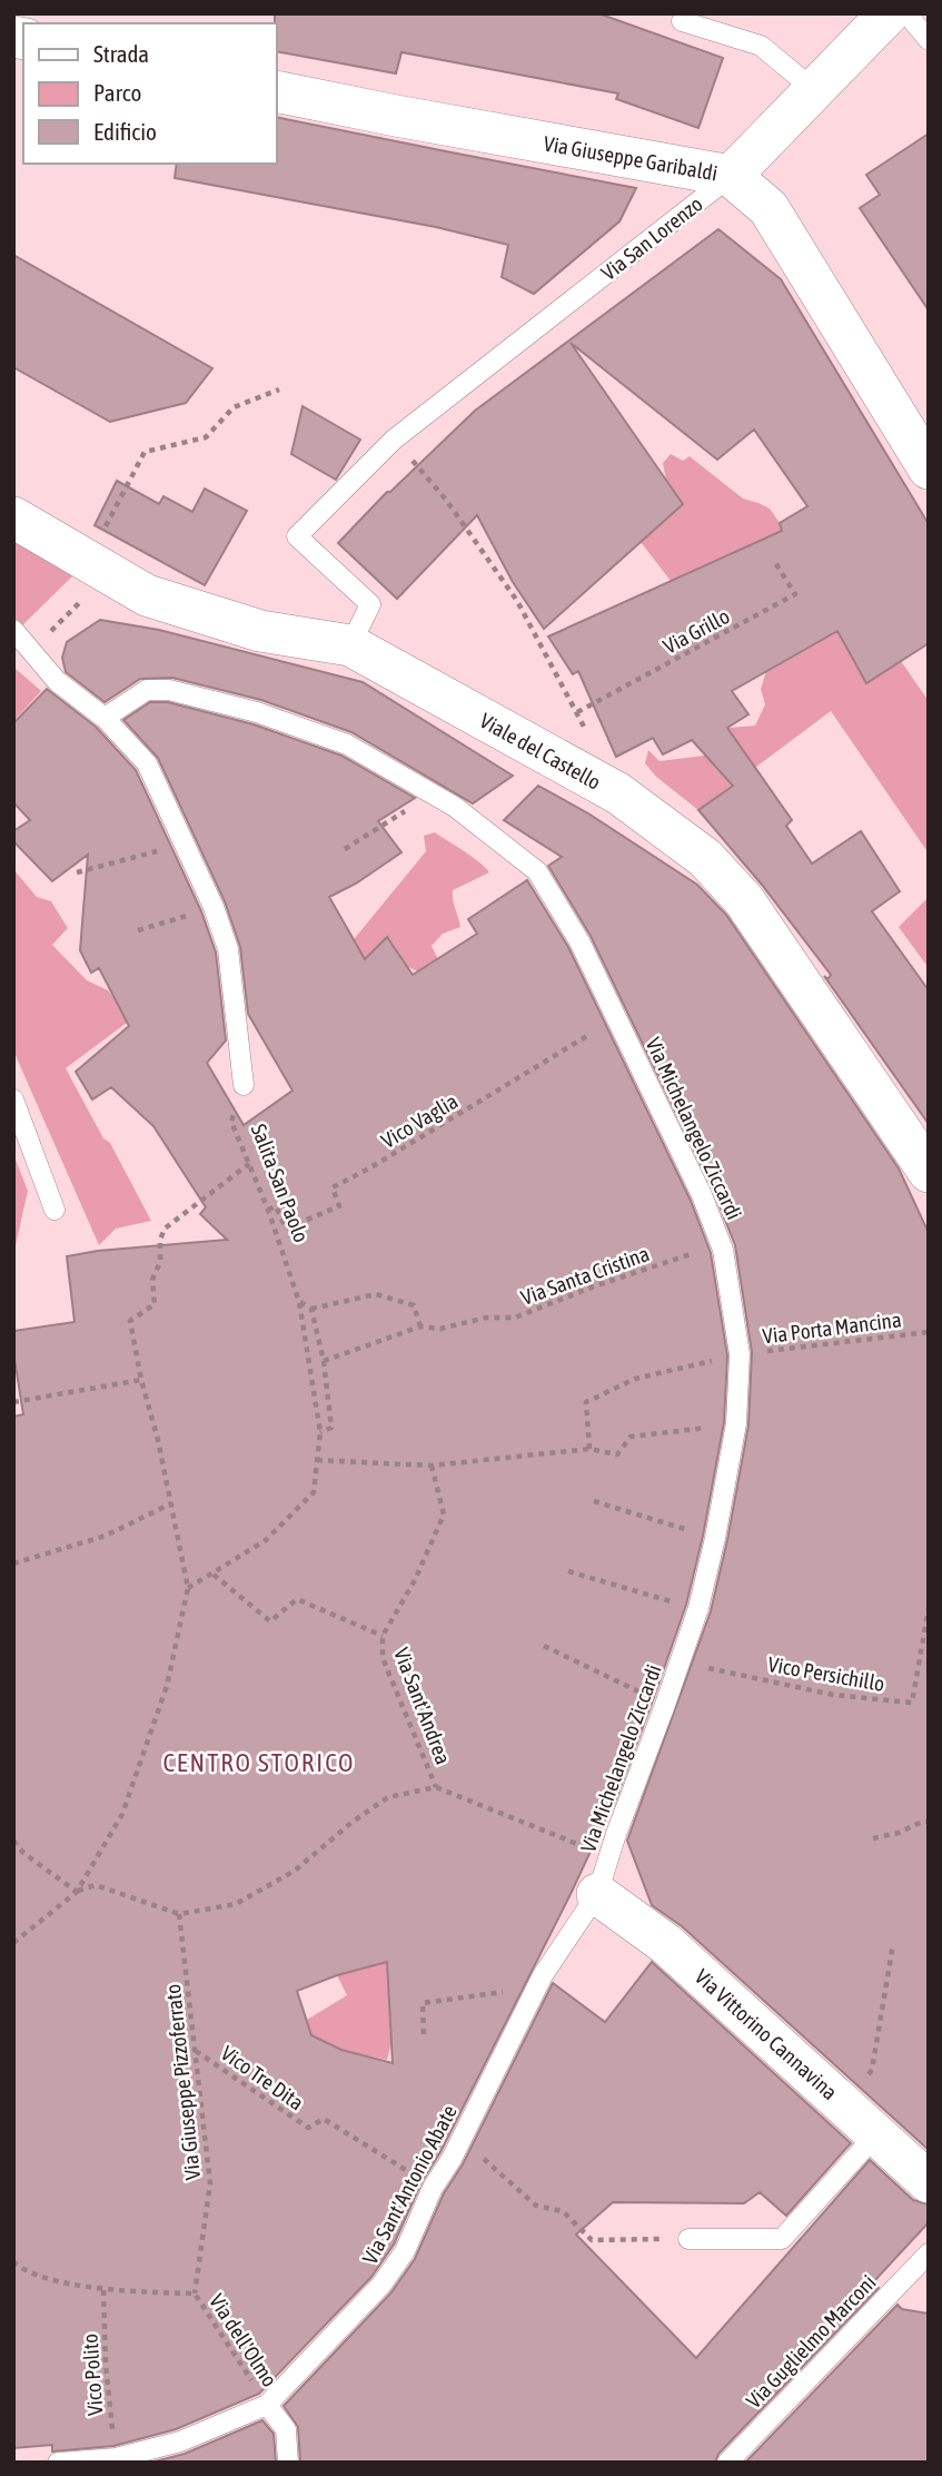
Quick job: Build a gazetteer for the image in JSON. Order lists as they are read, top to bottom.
{
  "streets": {
    "street": [
      "Via Giuseppe Garibaldi",
      "Via San Lorenzo",
      "Viale del Castello",
      "Via Vittorino Cannavina"
    ],
    "lane": ["Via Michelangelo Ziccardi", "Via Sant'Antonio Abate", "Via Guglielmo Marconi"],
    "path": [
      "Via Grillo",
      "Vico Vaglia",
      "Salita San Paolo",
      "Via Santa Cristina",
      "Via Porta Mancina",
      "Vico Persichillo",
      "Via Sant'Andrea",
      "Vico Tre Dita",
      "Via Giuseppe Pizzoferrato",
      "Via dell'Olmo",
      "Vico Polito"
    ]
  },
  "crossings": [
    ["Via Giuseppe Garibaldi", "Via San Lorenzo"],
    ["Via San Lorenzo", "Viale del Castello"],
    ["Vico Vaglia", "Via Michelangelo Ziccardi"],
    ["Vico Vaglia", "Salita San Paolo"],
    ["Via Michelangelo Ziccardi", "Via Santa Cristina"],
    ["Via Michelangelo Ziccardi", "Via Porta Mancina"],
    ["Via Michelangelo Ziccardi", "Vico Persichillo"],
    ["Via Michelangelo Ziccardi", "Via Vittorino Cannavina"],
    ["Via Michelangelo Ziccardi", "Via Sant'Antonio Abate"],
    ["Via Vittorino Cannavina", "Via Sant'Antonio Abate"],
    ["Vico Tre Dita", "Via Giuseppe Pizzoferrato"],
    ["Vico Tre Dita", "Via Sant'Antonio Abate"],
    ["Via Giuseppe Pizzoferrato", "Via dell'Olmo"],
    ["Via Sant'Antonio Abate", "Via dell'Olmo"],
    ["Via Sant'Antonio Abate", "Vico Polito"],
    ["Via dell'Olmo", "Vico Polito"]
  ],
  "districts": ["CENTRO STORICO"],
  "legend": ["Strada", "Parco", "Edificio"]
}
